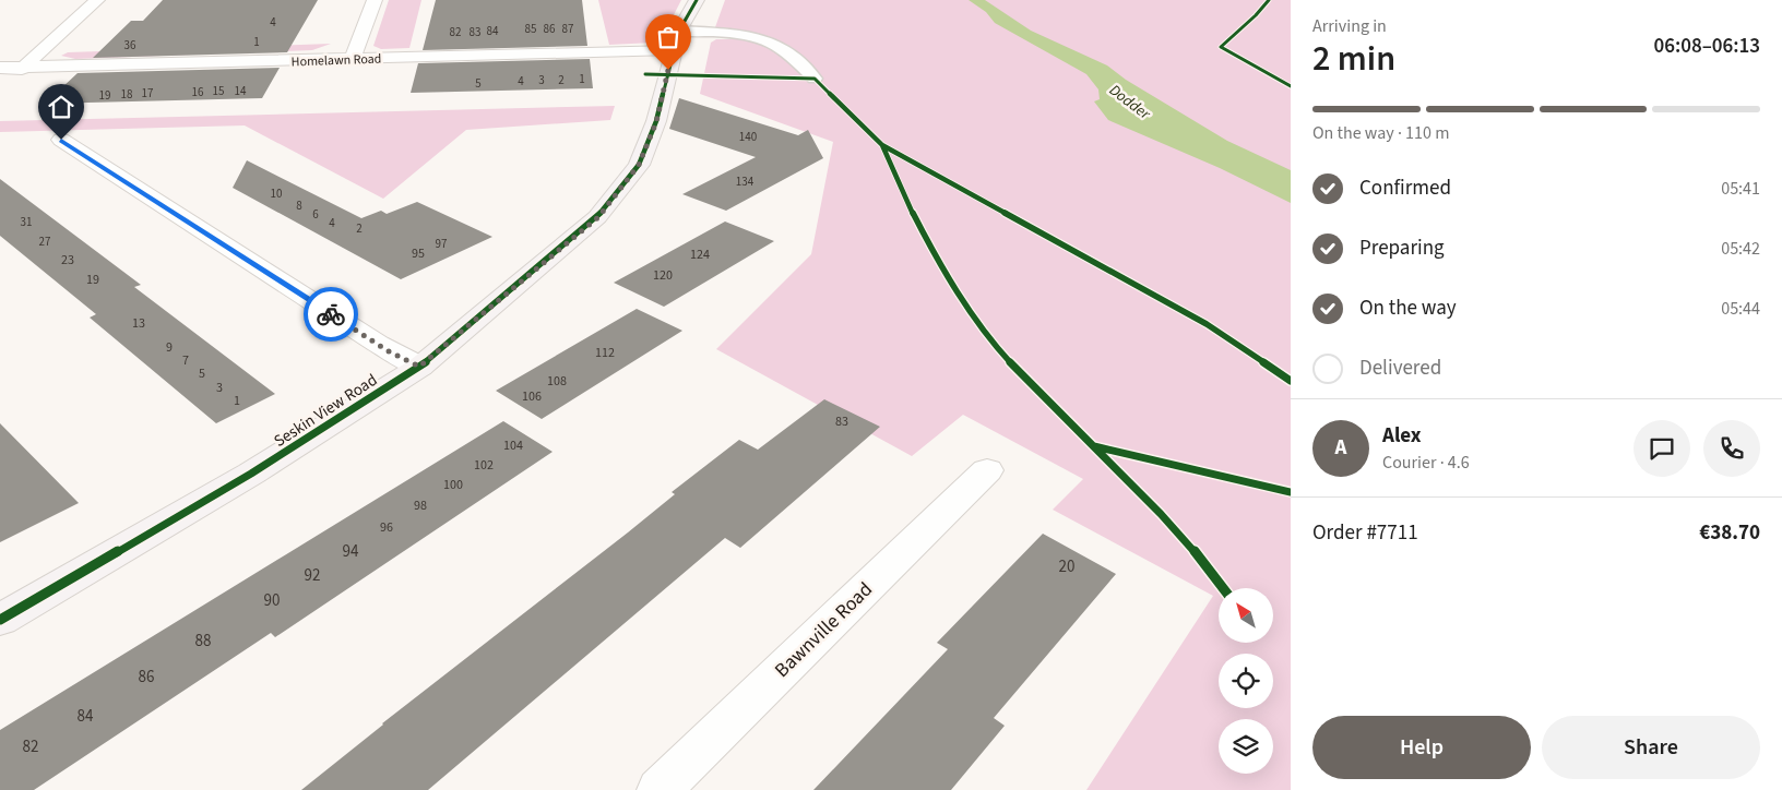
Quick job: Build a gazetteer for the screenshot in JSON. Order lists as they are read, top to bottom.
{
  "streets": {
    "street": ["Homelawn Road", "Seskin View Road", "Bawnville Road"]
  },
  "crossings": [
    ["Homelawn Road", "Seskin View Road"]
  ],
  "water": ["Dodder"],
  "house_numbers": [
    "4",
    "85",
    "86",
    "87",
    "84",
    "82",
    "83",
    "1",
    "36",
    "1",
    "3",
    "2",
    "4",
    "5",
    "15",
    "14",
    "16",
    "17",
    "18",
    "19",
    "140",
    "134",
    "10",
    "8",
    "6",
    "31",
    "4",
    "2",
    "27",
    "97",
    "95",
    "124",
    "23",
    "120",
    "19",
    "13",
    "9",
    "112",
    "7",
    "5",
    "108",
    "3",
    "106",
    "1",
    "83",
    "104",
    "102",
    "100",
    "98",
    "96",
    "94",
    "20",
    "92",
    "90",
    "88",
    "86",
    "84",
    "82"
  ],
  "north": "top left",
  "page": {
    "heading": ["2 min", "Arriving in", "06:08–06:13"],
    "panel": [
      "Alex",
      "Courier · 4.6",
      "Order #7711",
      "€38.70"
    ],
    "bar": "On the way · 110 m",
    "list": [
      ["Confirmed", "05:41"],
      ["Preparing", "05:42"],
      ["On the way", "05:44"],
      "Delivered"
    ],
    "round": "A",
    "buttons": ["Help", "Share"]
  }
}
